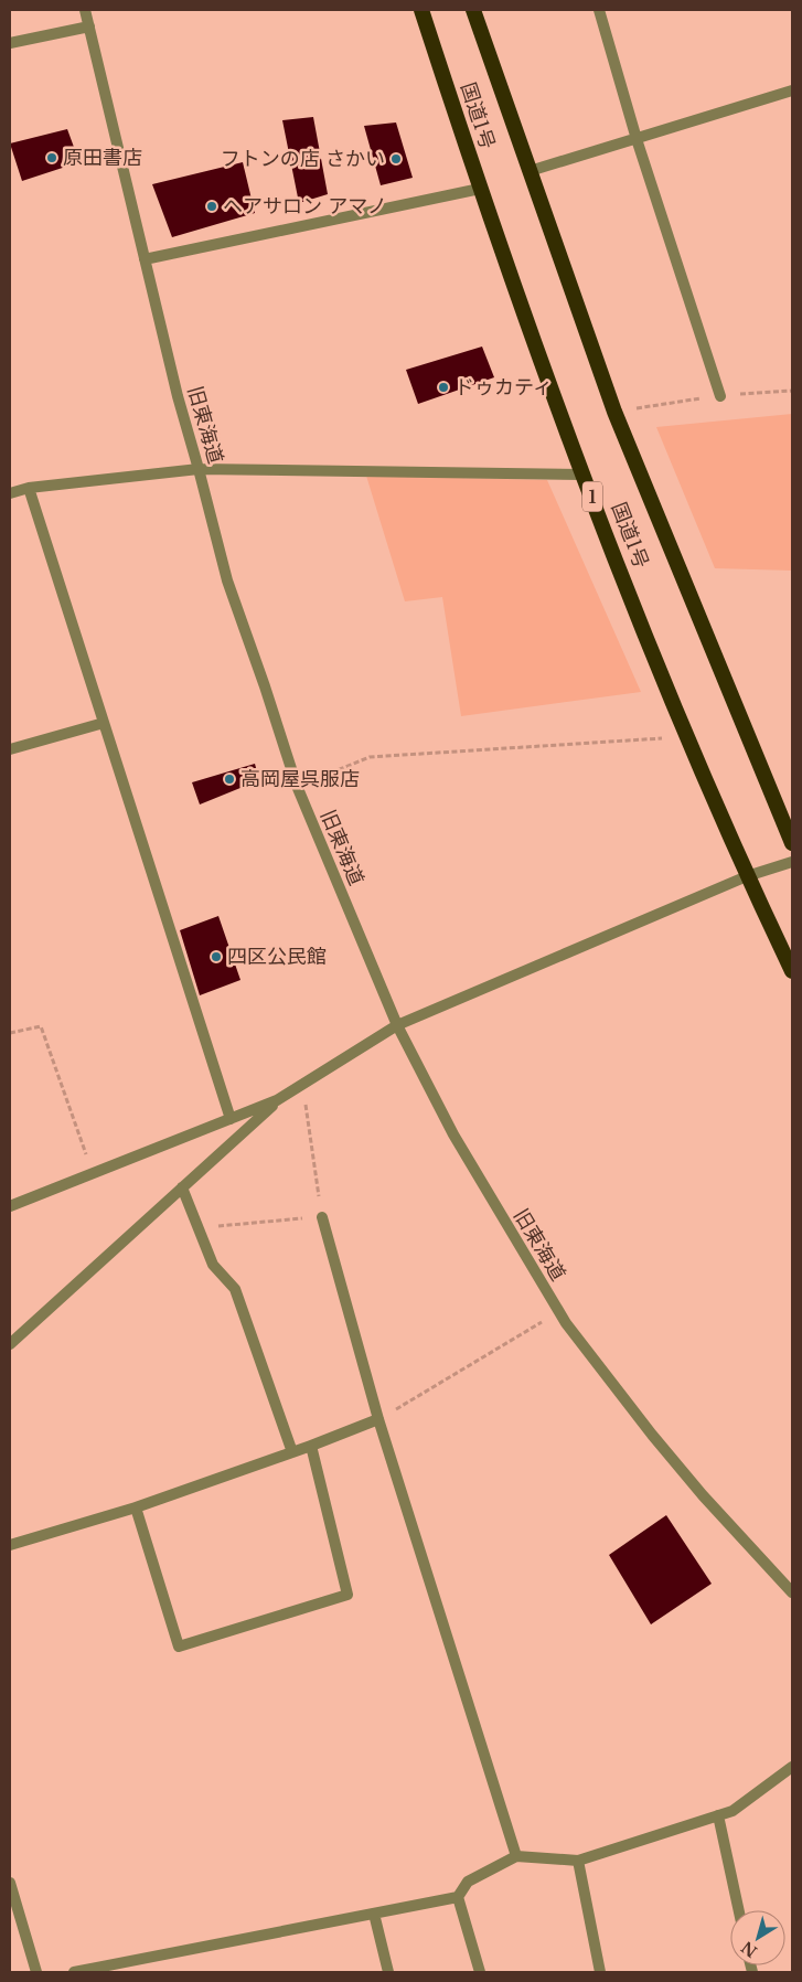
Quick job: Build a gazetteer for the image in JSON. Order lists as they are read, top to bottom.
{
  "streets": {
    "highway": ["国道1号", "1"],
    "street": ["旧東海道"]
  },
  "places": [
    "原田書店",
    "フトンの店 さかい",
    "ヘアサロン アマノ",
    "ドゥカティ",
    "高岡屋呉服店",
    "四区公民館"
  ],
  "north": "bottom left"
}
